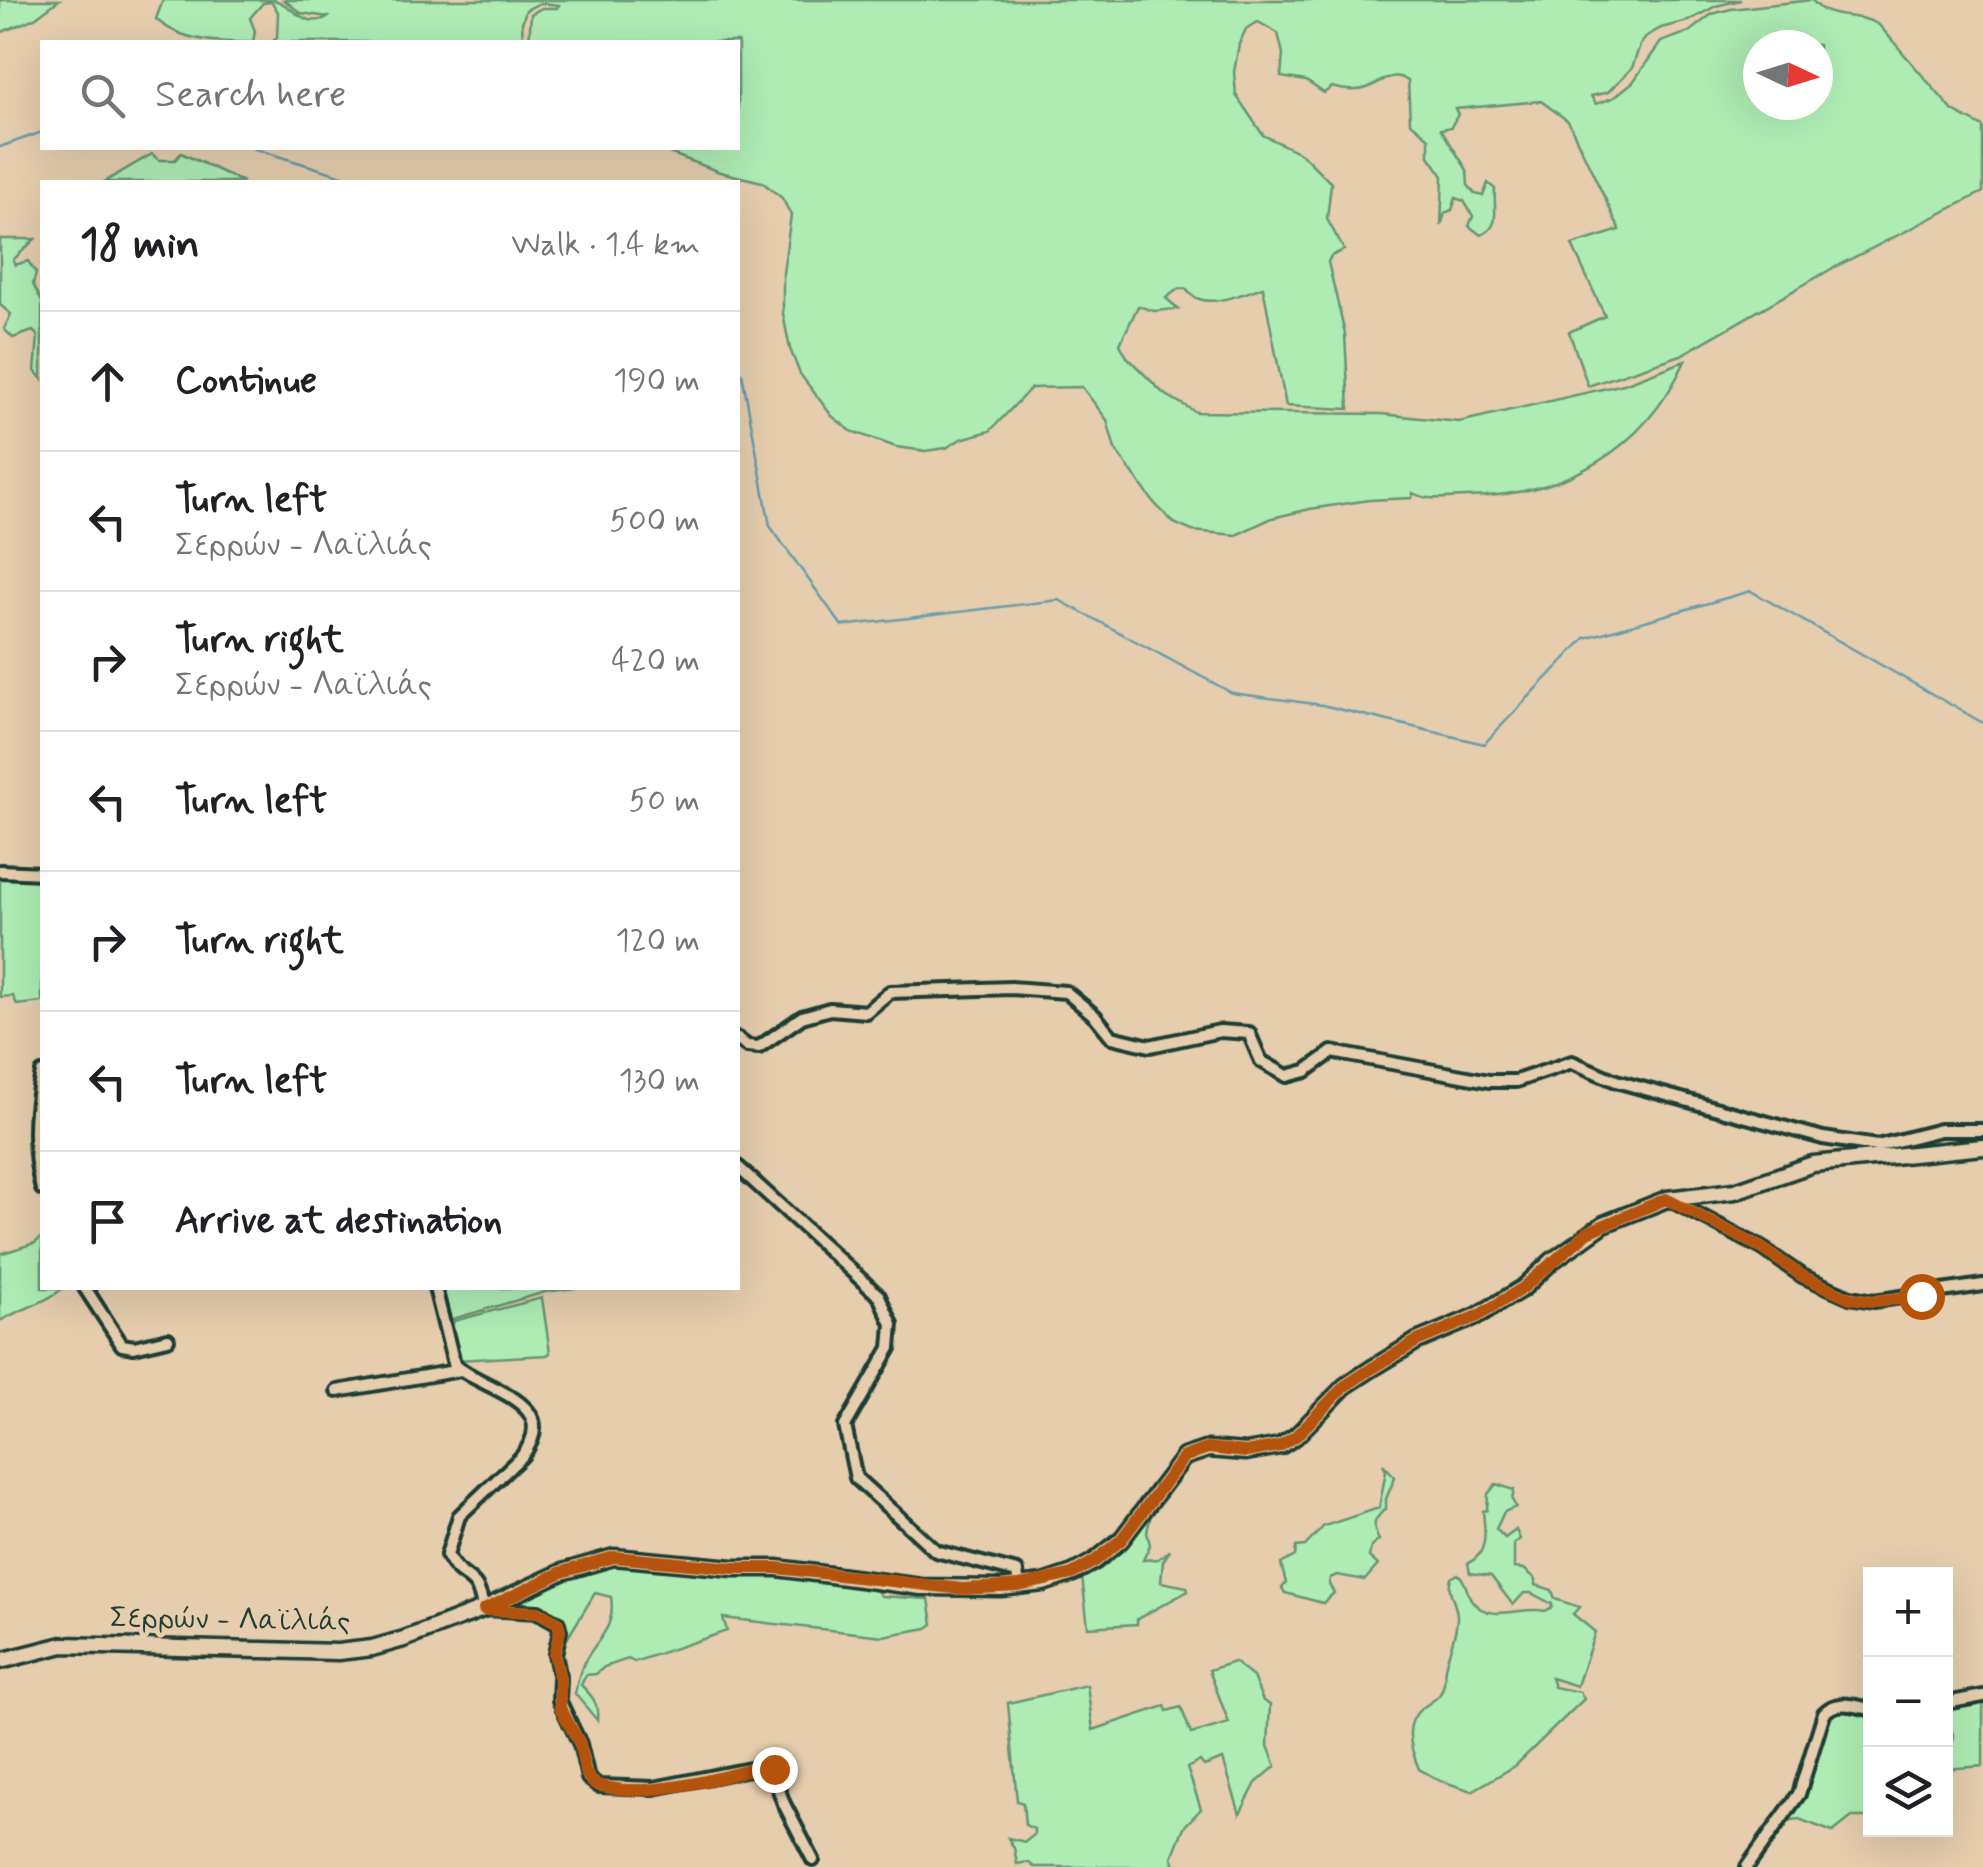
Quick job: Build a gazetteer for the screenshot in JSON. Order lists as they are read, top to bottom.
{
  "streets": {
    "main road": ["Σερρών - Λαϊλιάς"]
  },
  "north": "right",
  "page": {
    "search": "Search here",
    "heading": ["18 min", "Walk · 1.4 km"],
    "list": [
      ["Continue", "190 m"],
      ["Turn left", "Σερρών - Λαϊλιάς", "500 m"],
      ["Turn right", "Σερρών - Λαϊλιάς", "420 m"],
      ["Turn left", "50 m"],
      ["Turn right", "120 m"],
      ["Turn left", "130 m"],
      "Arrive at destination"
    ],
    "map_buttons": ["+", "−"]
  }
}
